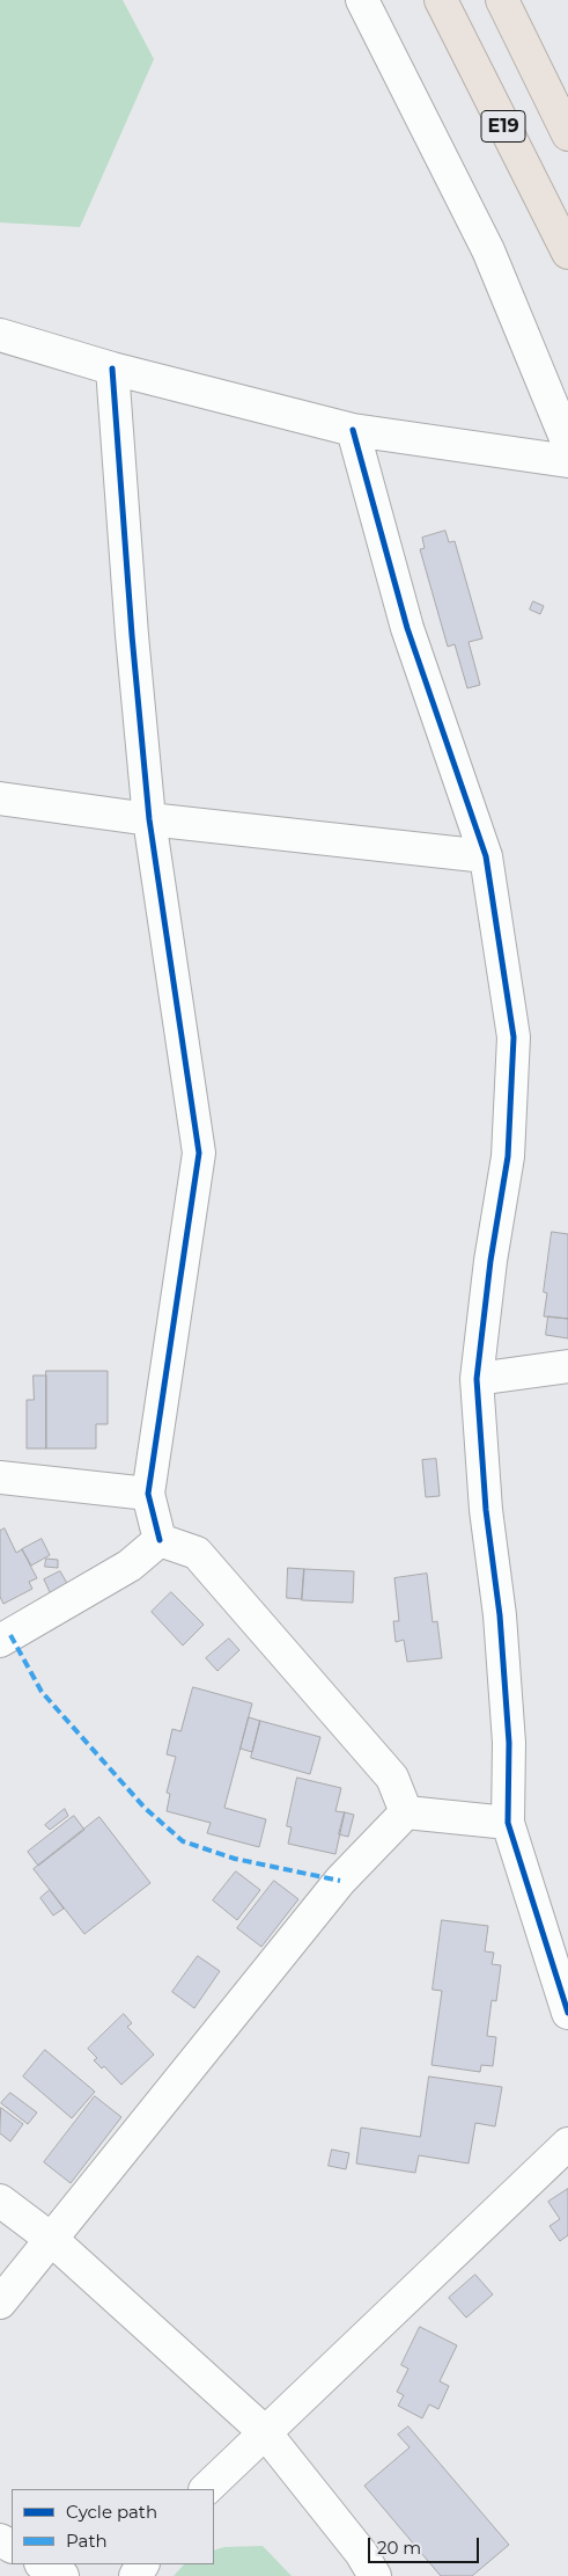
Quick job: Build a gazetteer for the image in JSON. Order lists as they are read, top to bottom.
{
  "streets": {
    "highway": ["E19"]
  },
  "legend": ["Cycle path", "Path"],
  "scale_bar": "20 m"
}
